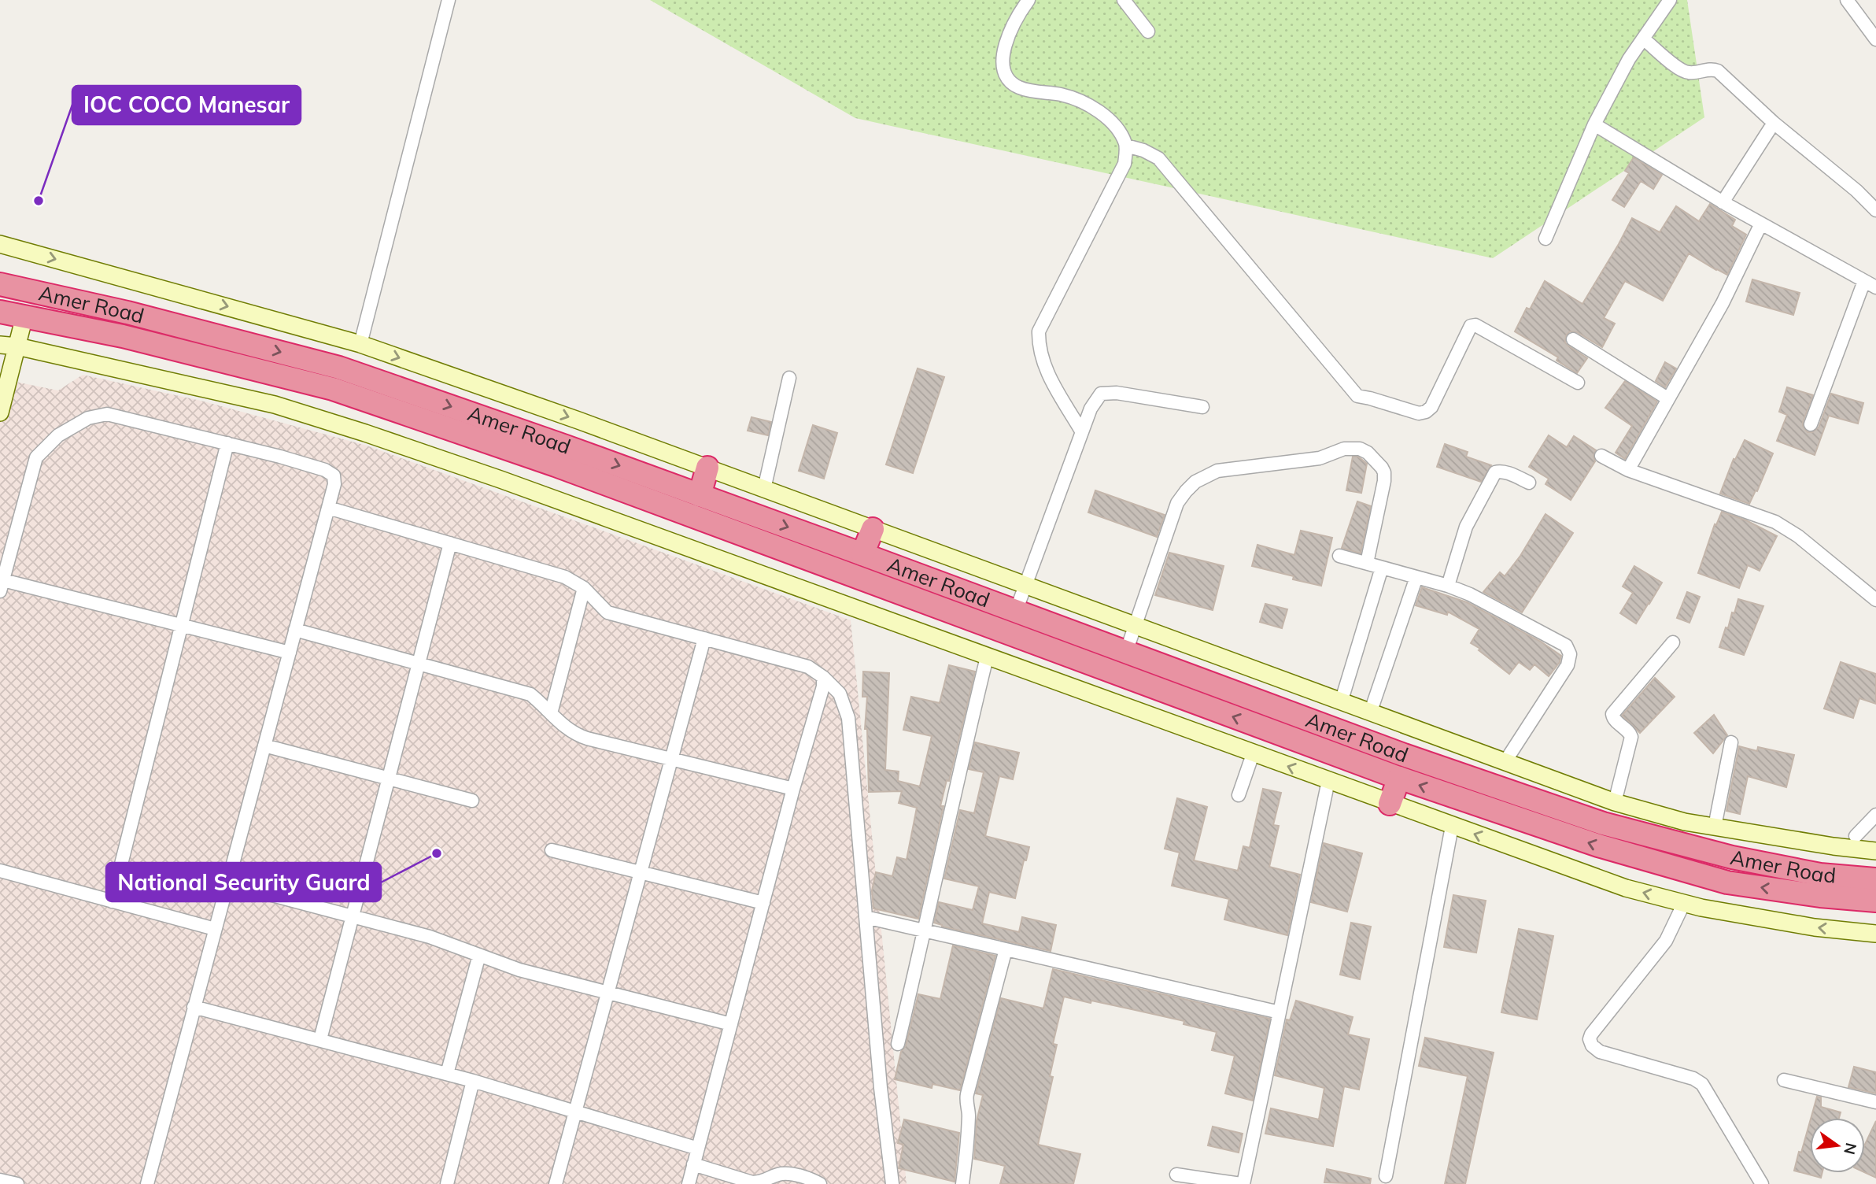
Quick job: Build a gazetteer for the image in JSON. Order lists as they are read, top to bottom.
{
  "streets": {
    "highway": ["Amer Road"]
  },
  "places": ["IOC COCO Manesar", "National Security Guard"],
  "north": "right"
}
